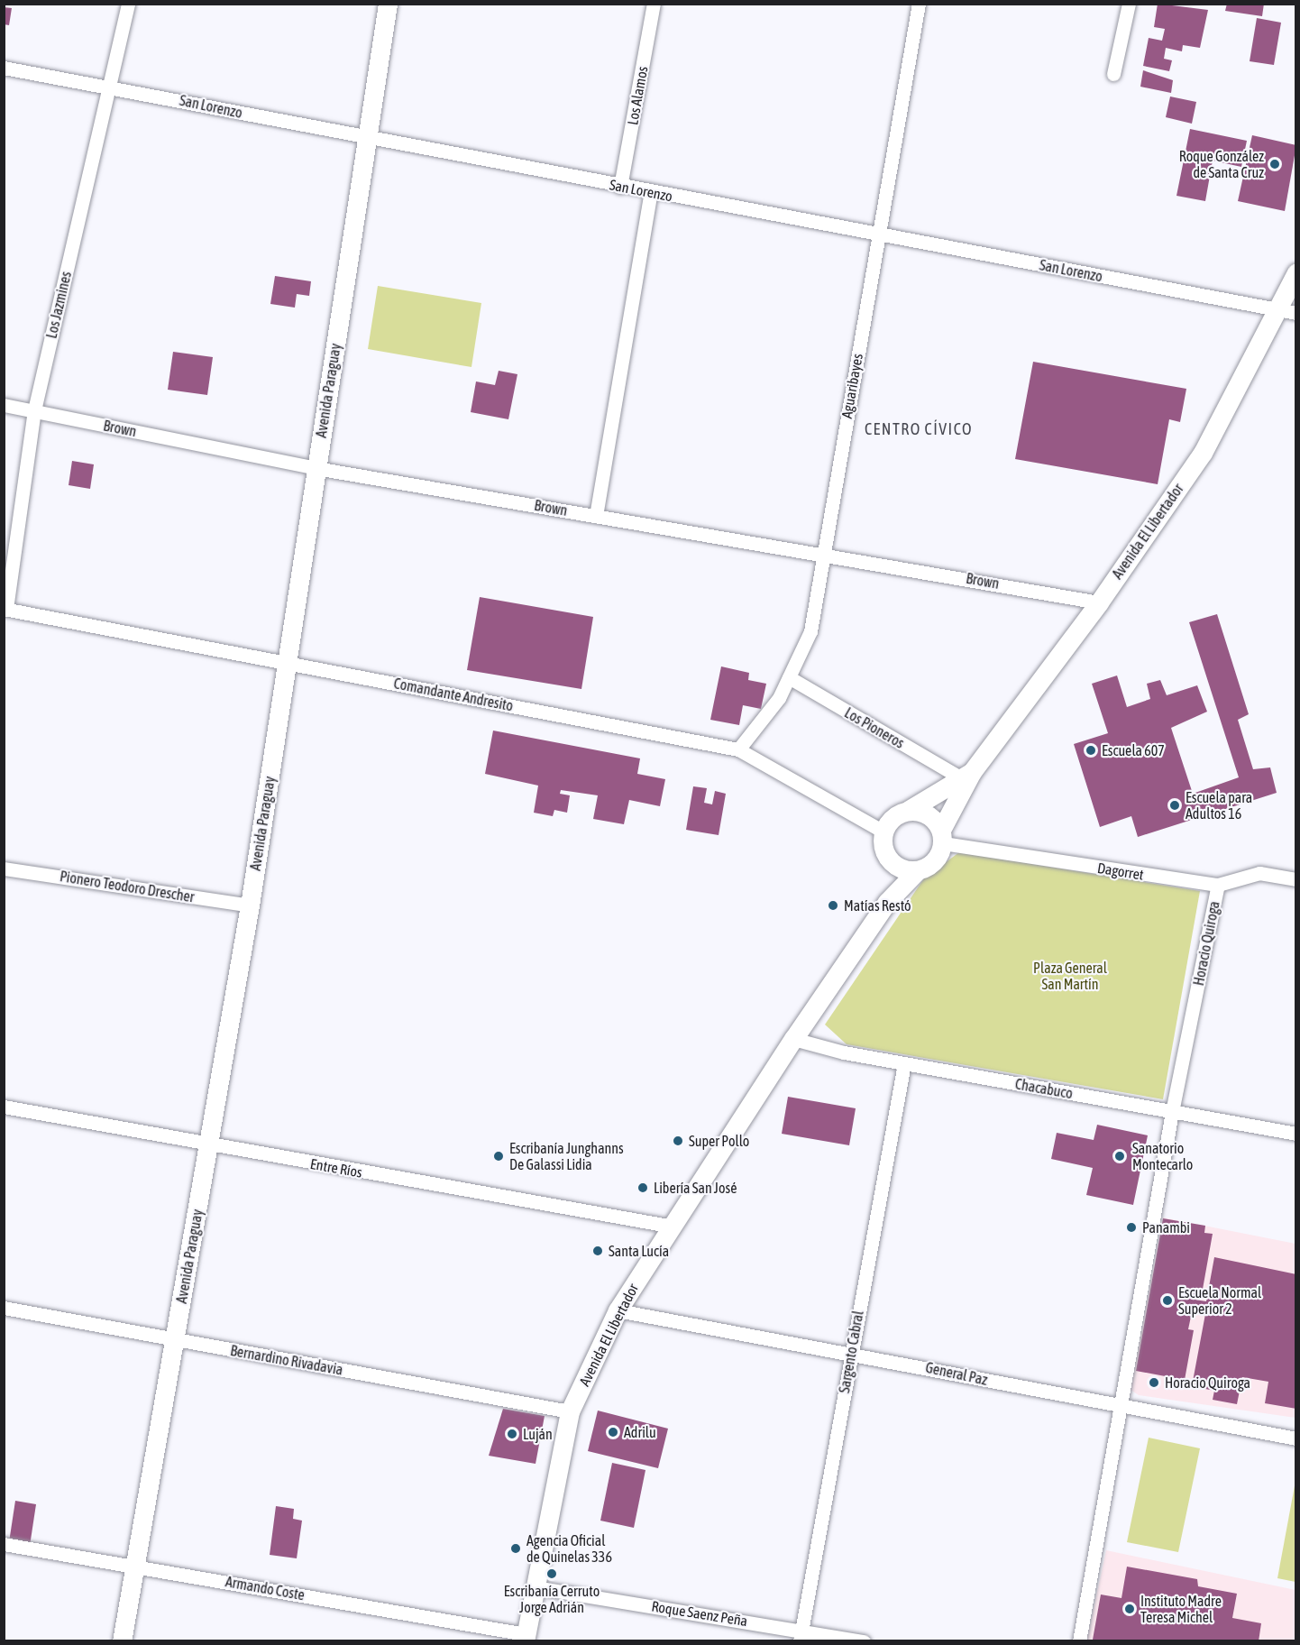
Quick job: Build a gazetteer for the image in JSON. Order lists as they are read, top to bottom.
{
  "streets": {
    "main road": ["Avenida Paraguay", "Avenida El Libertador"],
    "street": [
      "Los Alamos",
      "San Lorenzo",
      "Los Jazmines",
      "Aguaribayes",
      "Brown",
      "Comandante Andresito",
      "Los Pioneros",
      "Dagorret",
      "Pionero Teodoro Drescher",
      "Horacio Quiroga",
      "Chacabuco",
      "Entre Ríos",
      "Sargento Cabral",
      "Bernardino Rivadavia",
      "General Paz",
      "Armando Coste",
      "Roque Saenz Peña"
    ]
  },
  "crossings": [
    ["Los Alamos", "San Lorenzo"],
    ["San Lorenzo", "Los Jazmines"],
    ["San Lorenzo", "Aguaribayes"],
    ["San Lorenzo", "Avenida Paraguay"],
    ["San Lorenzo", "Avenida El Libertador"],
    ["Los Jazmines", "Brown"],
    ["Los Jazmines", "Comandante Andresito"],
    ["Aguaribayes", "Brown"],
    ["Aguaribayes", "Comandante Andresito"],
    ["Aguaribayes", "Los Pioneros"],
    ["Avenida Paraguay", "Brown"],
    ["Avenida Paraguay", "Comandante Andresito"],
    ["Avenida Paraguay", "Pionero Teodoro Drescher"],
    ["Avenida Paraguay", "Entre Ríos"],
    ["Avenida Paraguay", "Bernardino Rivadavia"],
    ["Avenida Paraguay", "Armando Coste"],
    ["Brown", "Avenida El Libertador"],
    ["Avenida El Libertador", "Comandante Andresito"],
    ["Avenida El Libertador", "Los Pioneros"],
    ["Avenida El Libertador", "Dagorret"],
    ["Avenida El Libertador", "Chacabuco"],
    ["Avenida El Libertador", "Entre Ríos"],
    ["Avenida El Libertador", "Bernardino Rivadavia"],
    ["Avenida El Libertador", "General Paz"],
    ["Avenida El Libertador", "Armando Coste"],
    ["Avenida El Libertador", "Roque Saenz Peña"],
    ["Comandante Andresito", "Dagorret"],
    ["Dagorret", "Horacio Quiroga"],
    ["Horacio Quiroga", "Chacabuco"],
    ["Horacio Quiroga", "General Paz"],
    ["Chacabuco", "Sargento Cabral"],
    ["Sargento Cabral", "General Paz"],
    ["Sargento Cabral", "Roque Saenz Peña"]
  ],
  "districts": ["CENTRO CÍVICO"],
  "parks": ["Plaza General San Martín"],
  "places": [
    "Roque González de Santa Cruz",
    "Escuela 607",
    "Escuela para Adultos 16",
    "Matías Restó",
    "Super Pollo",
    "Escribanía Junghanns De Galassi Lidia",
    "Sanatorio Montecarlo",
    "Libería San José",
    "Panambi",
    "Santa Lucía",
    "Escuela Normal Superior 2",
    "Horacio Quiroga",
    "Adrilu",
    "Luján",
    "Agencia Oficial de Quinelas 336",
    "Escribanía Cerruto Jorge Adrián",
    "Instituto Madre Teresa Michel"
  ]
}
